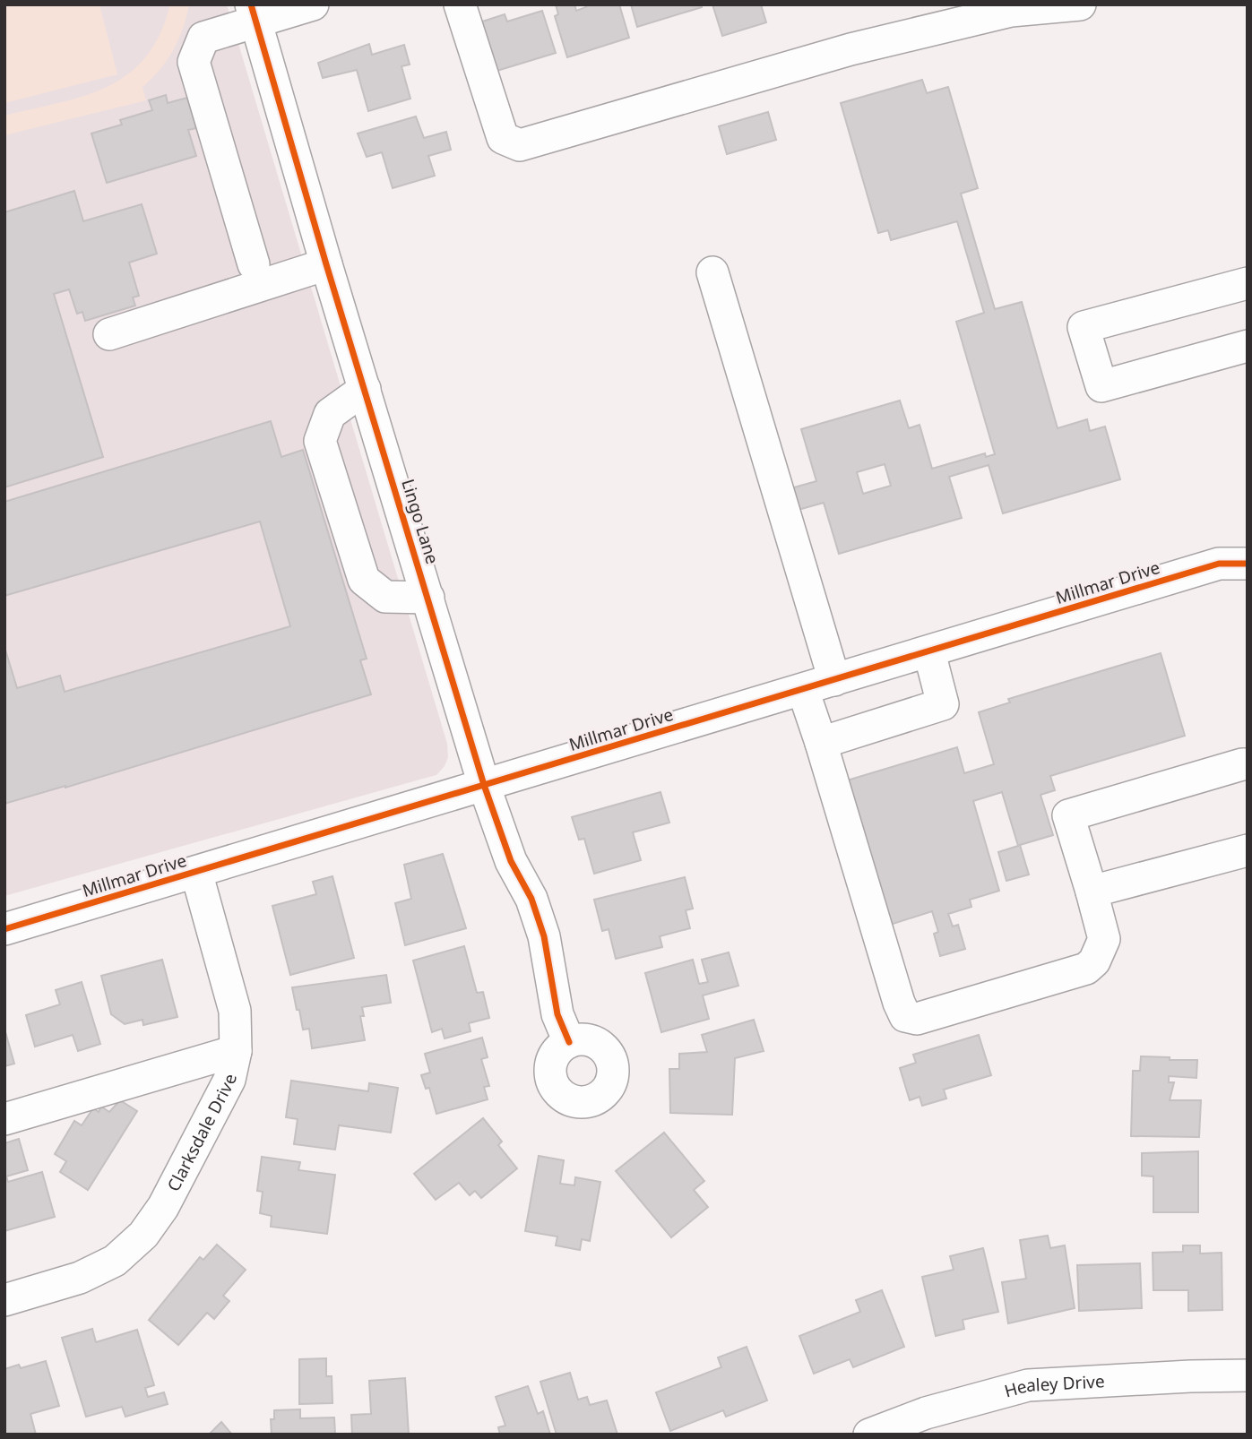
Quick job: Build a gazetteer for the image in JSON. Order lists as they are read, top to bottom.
{
  "streets": {
    "street": [
      "Lingo Lane",
      "Millmar Drive",
      "Clarksdale Drive",
      "Healey Drive"
    ]
  },
  "crossings": [
    ["Lingo Lane", "Millmar Drive"],
    ["Millmar Drive", "Clarksdale Drive"]
  ]
}
